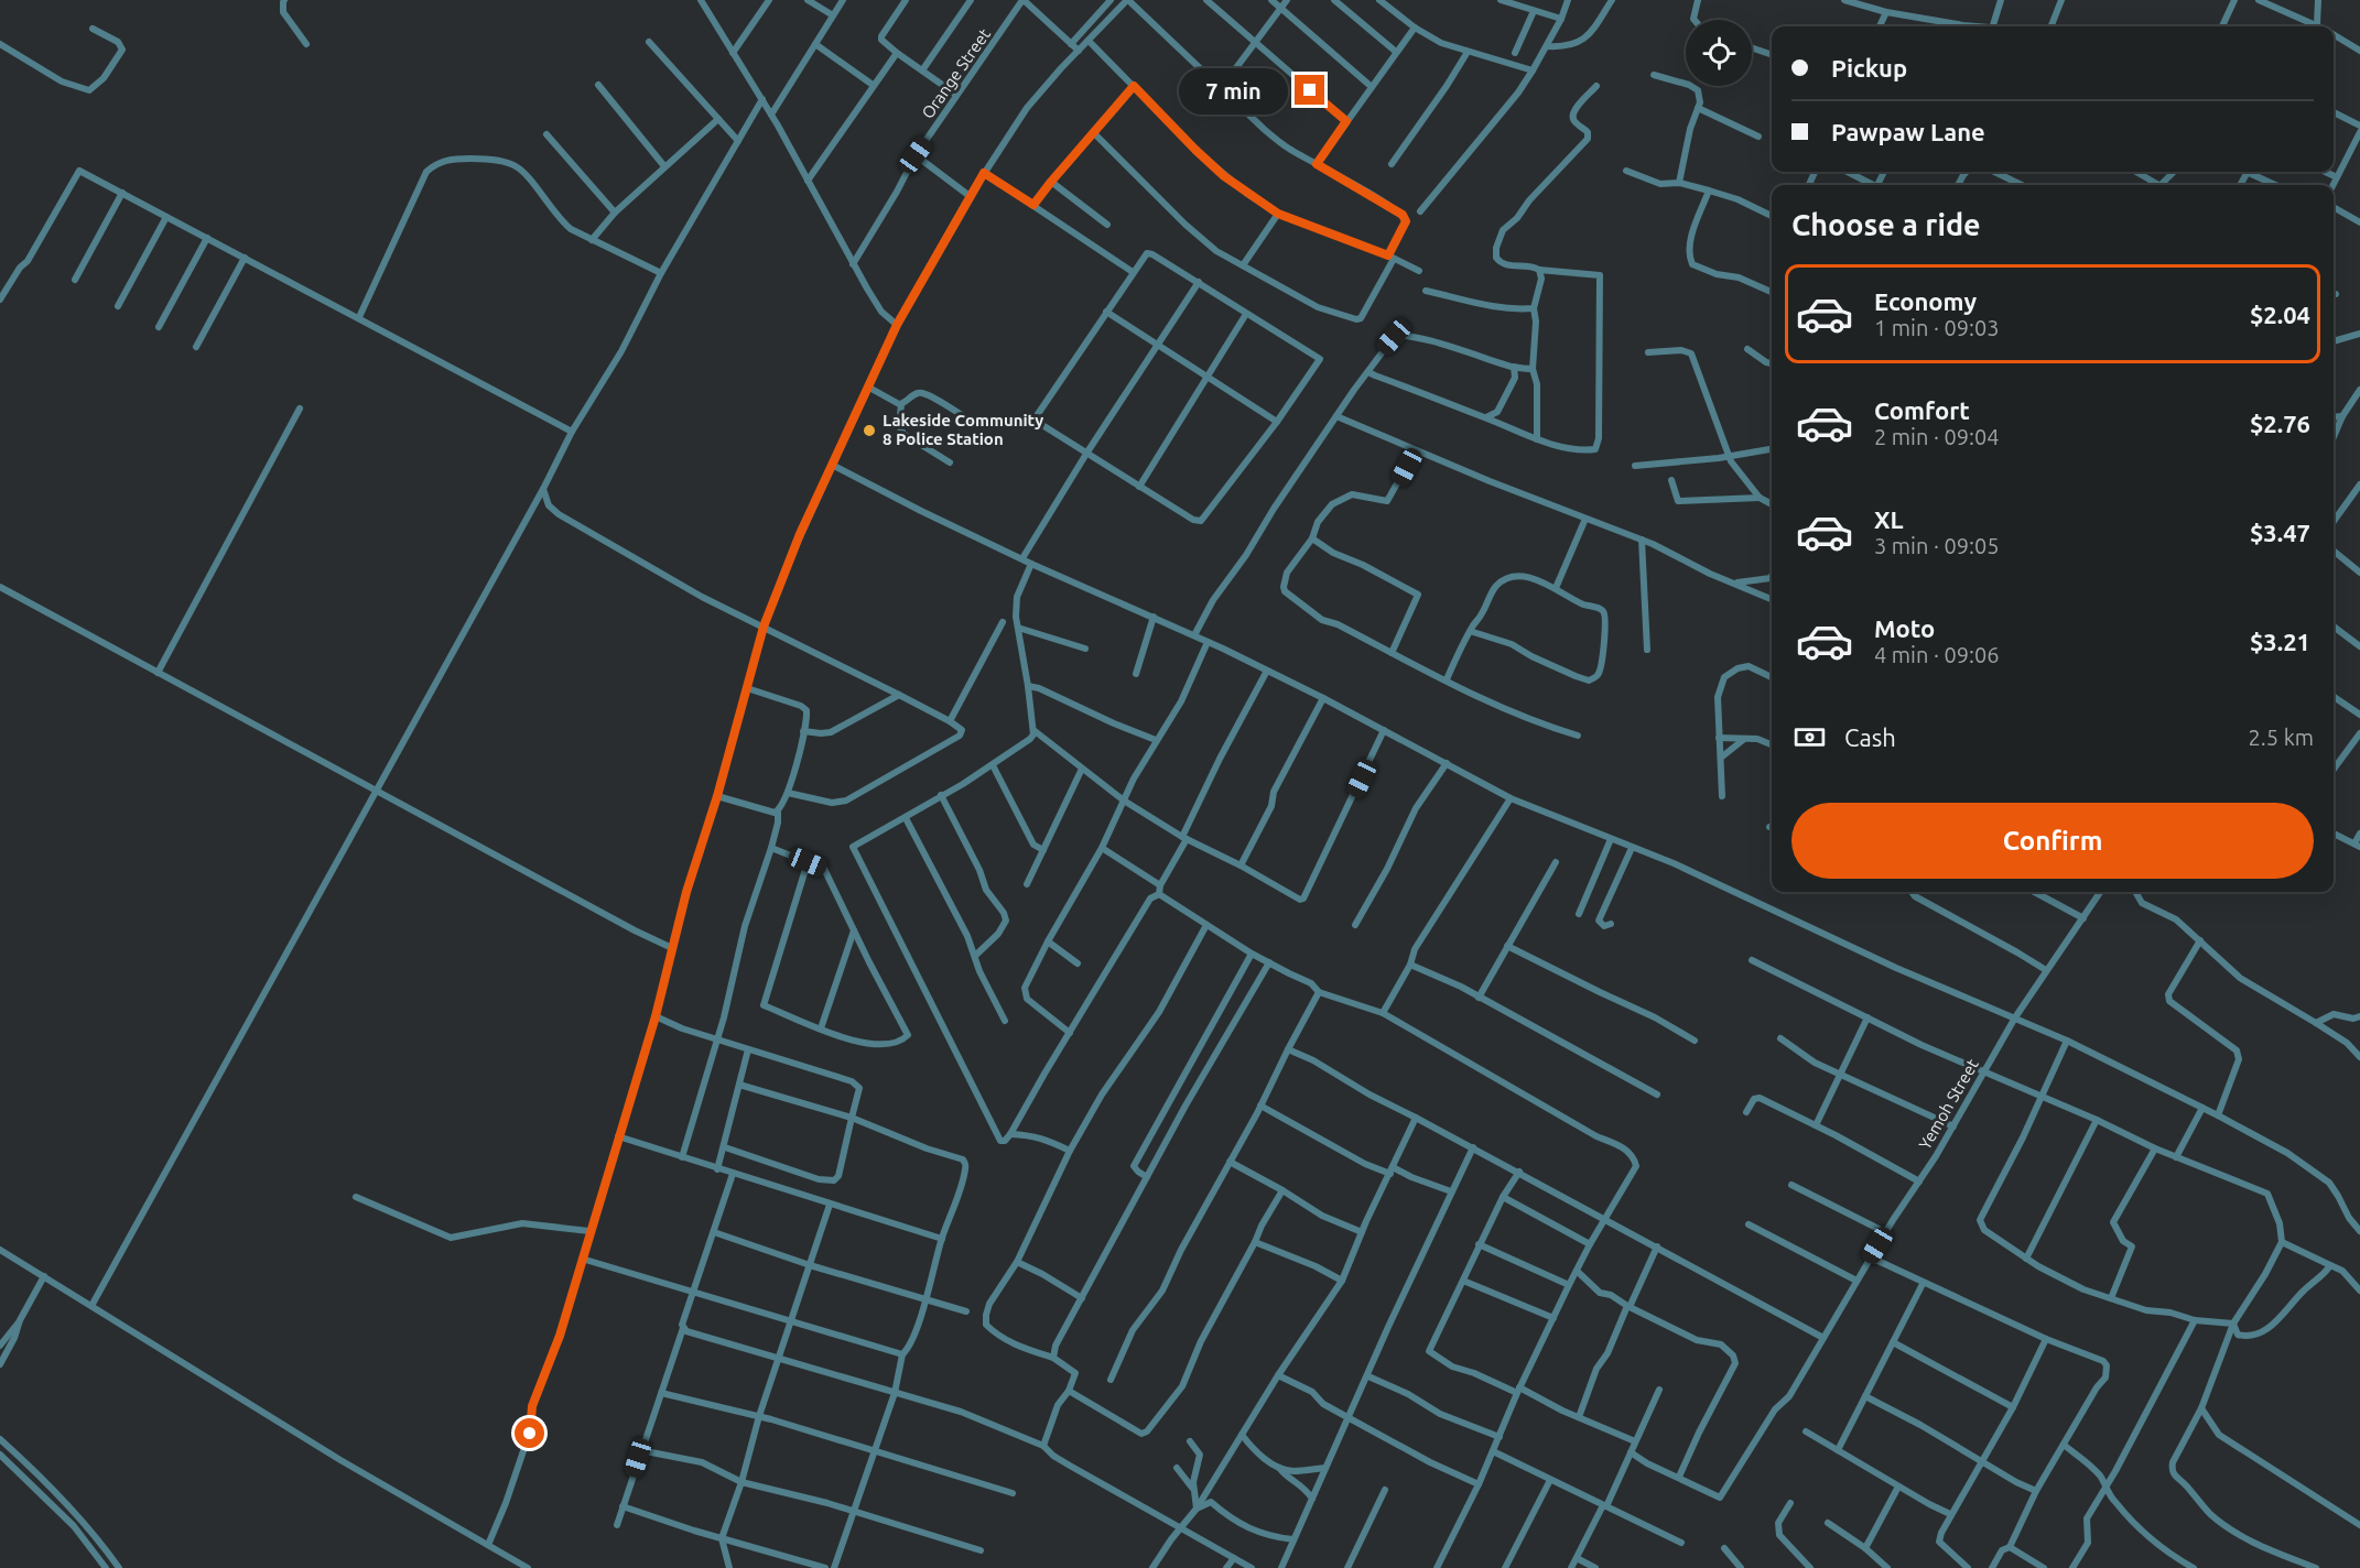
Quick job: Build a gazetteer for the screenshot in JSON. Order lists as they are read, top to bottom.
{
  "streets": {
    "street": ["Orange Street", "Yemoh Street"]
  },
  "places": ["Lakeside Community 8 Police Station"],
  "page": {
    "banner": ["Pickup", "Pawpaw Lane"],
    "bubble": "7 min",
    "heading": "Choose a ride",
    "list": [
      {
        "name": "Economy",
        "note": "1 min · 09:03",
        "value": "$2.04"
      },
      {
        "name": "Comfort",
        "note": "2 min · 09:04",
        "value": "$2.76"
      },
      {
        "name": "XL",
        "note": "3 min · 09:05",
        "value": "$3.47"
      },
      {
        "name": "Moto",
        "note": "4 min · 09:06",
        "value": "$3.21"
      }
    ],
    "pay": ["Cash", "2.5 km"],
    "buttons": "Confirm"
  }
}
